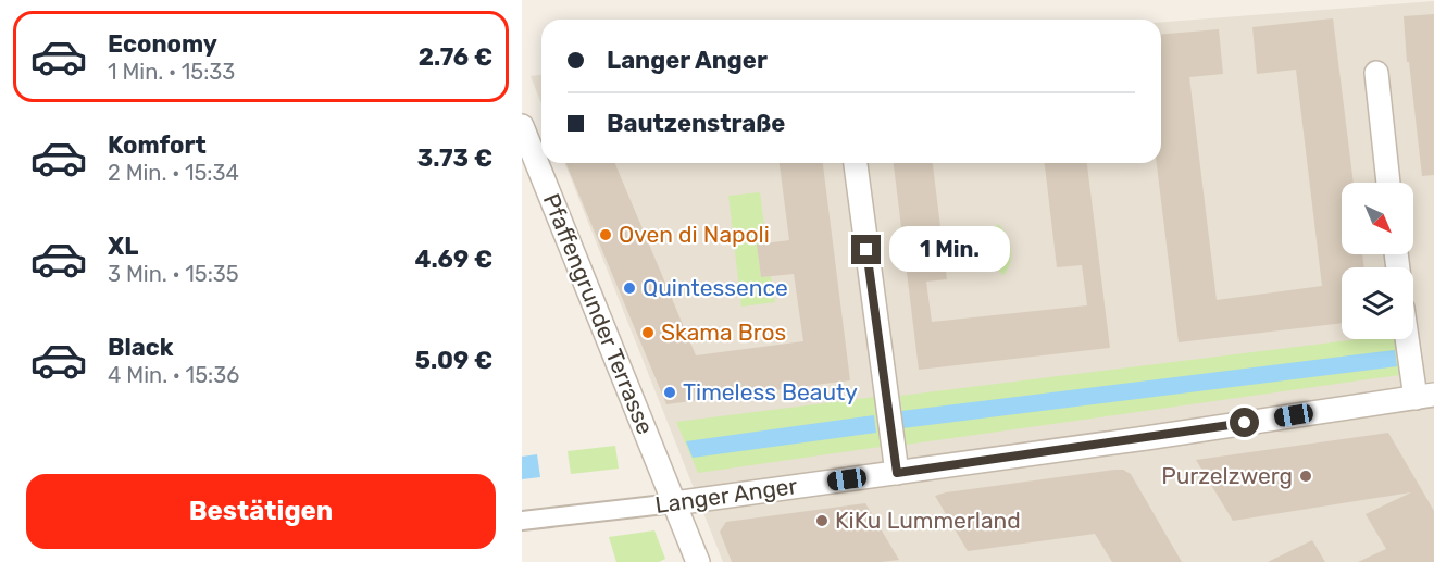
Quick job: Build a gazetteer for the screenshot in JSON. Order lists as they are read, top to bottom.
{
  "streets": {
    "street": ["Pfaffengrunder Terrasse", "Langer Anger"]
  },
  "crossings": [
    ["Pfaffengrunder Terrasse", "Langer Anger"]
  ],
  "places": [
    "Oven di Napoli",
    "Quintessence",
    "Skama Bros",
    "Timeless Beauty",
    "Purzelzwerg",
    "KiKu Lummerland"
  ],
  "north": "bottom right",
  "page": {
    "list": [
      {
        "name": "Economy",
        "note": "1 Min. · 15:33",
        "value": "2.76 €"
      },
      {
        "name": "Komfort",
        "note": "2 Min. · 15:34",
        "value": "3.73 €"
      },
      {
        "name": "XL",
        "note": "3 Min. · 15:35",
        "value": "4.69 €"
      },
      {
        "name": "Black",
        "note": "4 Min. · 15:36",
        "value": "5.09 €"
      }
    ],
    "banner": ["Langer Anger", "Bautzenstraße"],
    "bubble": "1 Min.",
    "buttons": "Bestätigen"
  }
}
